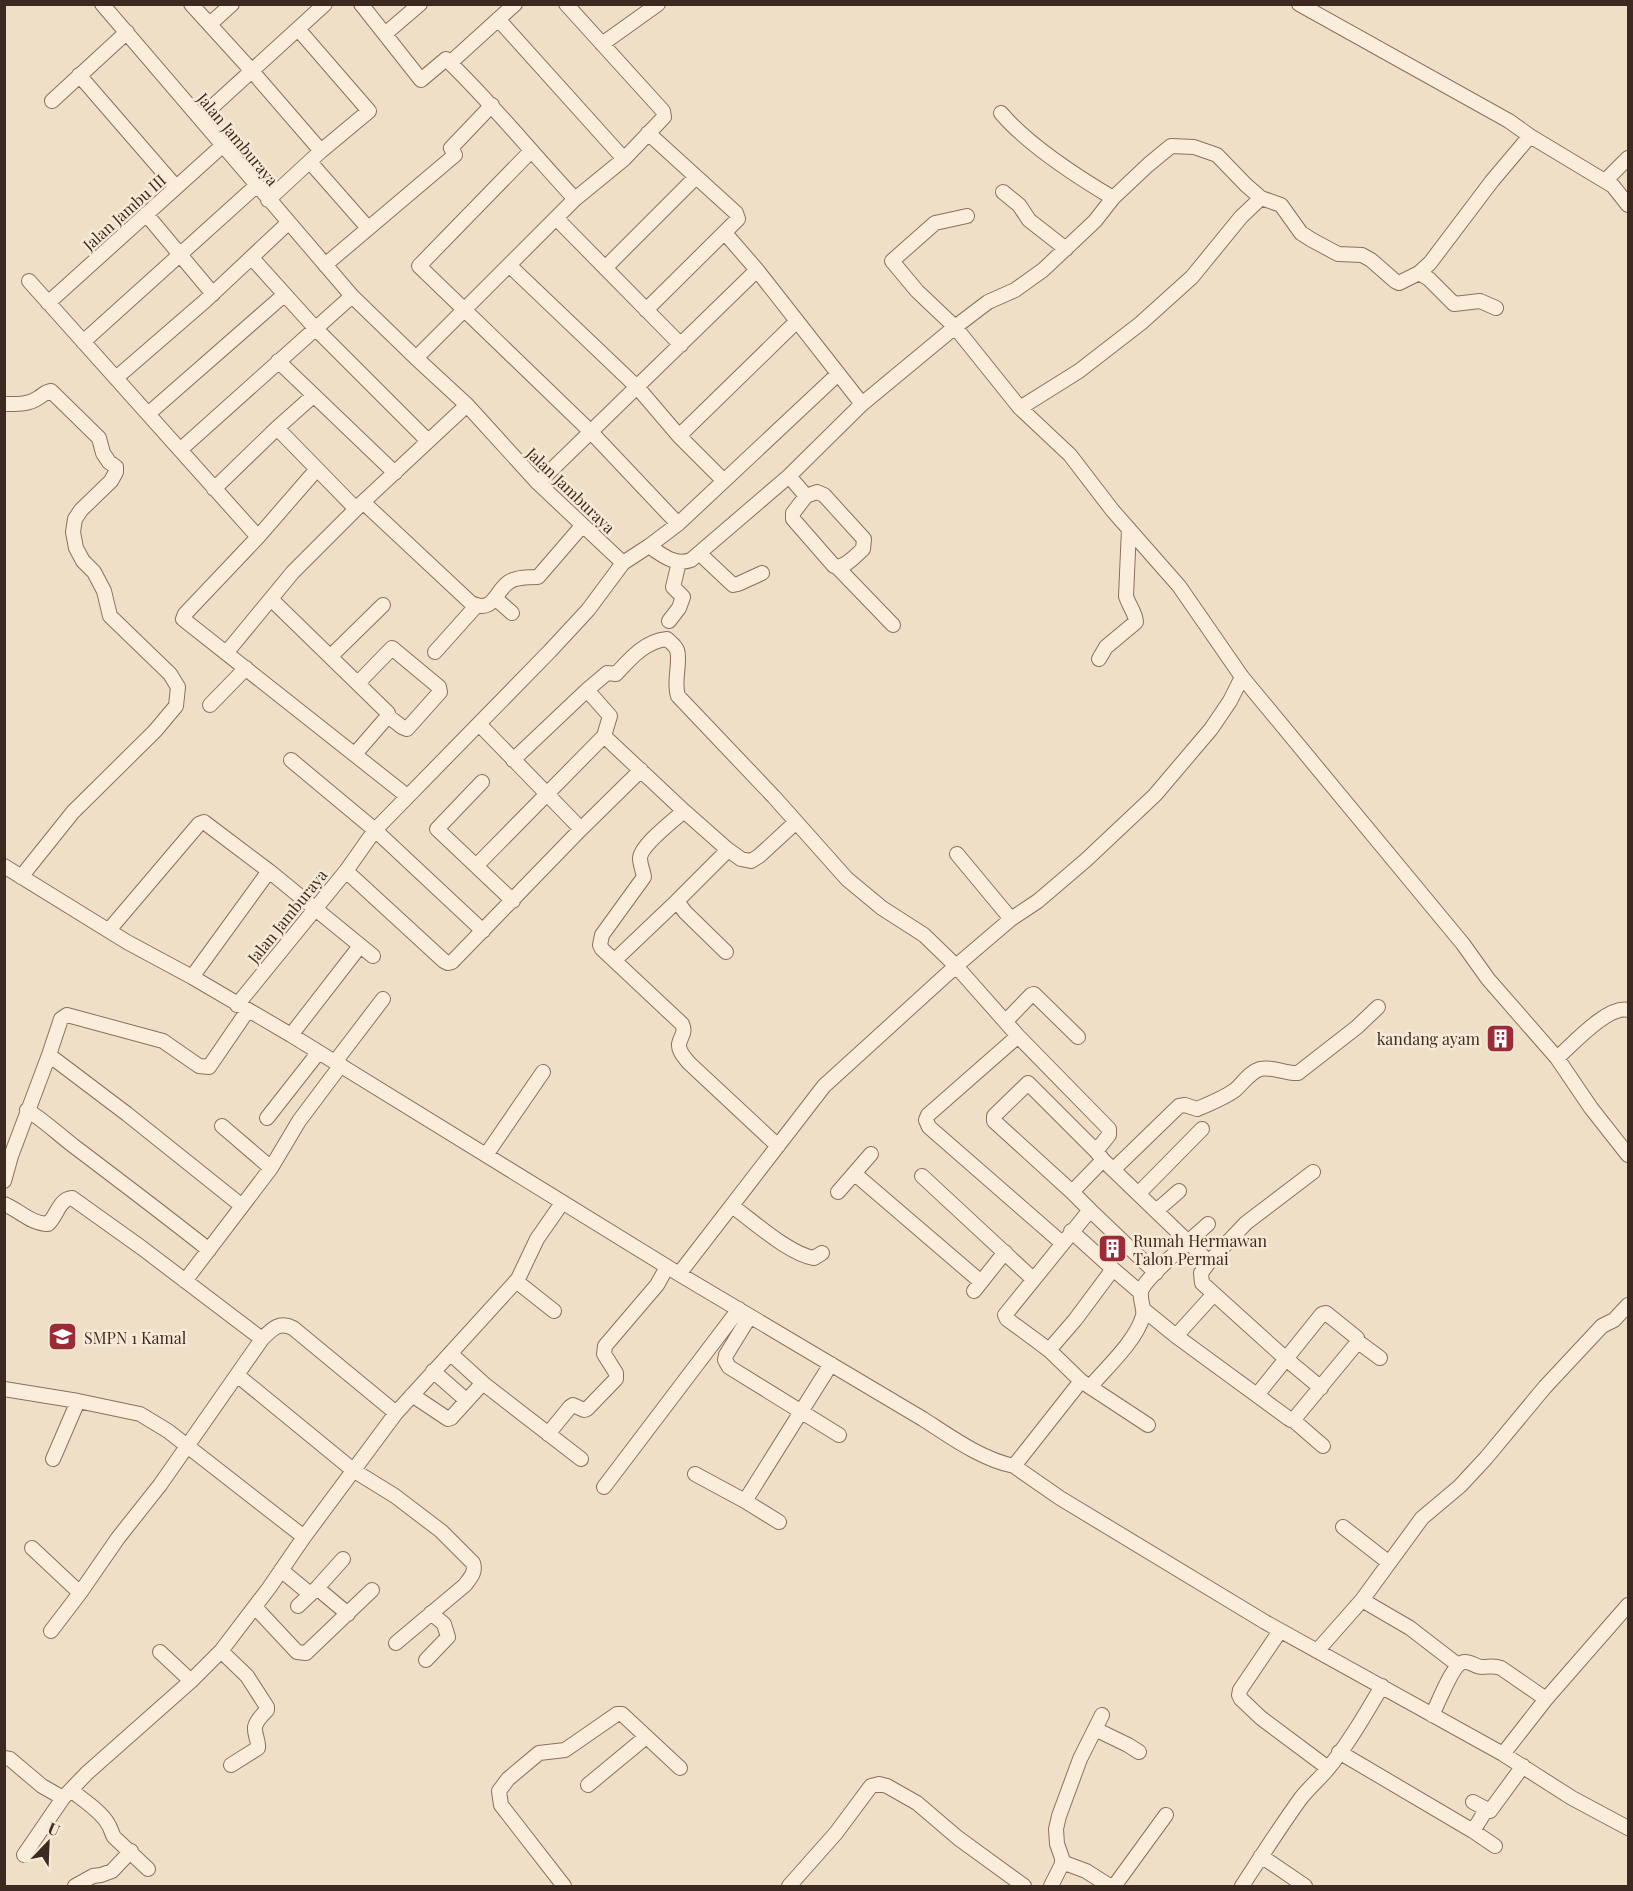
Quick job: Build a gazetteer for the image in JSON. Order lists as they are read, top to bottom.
{
  "streets": {
    "street": ["Jalan Jamburaya", "Jalan Jambu III"]
  },
  "crossings": [
    ["Jalan Jamburaya", "Jalan Jambu III"]
  ],
  "places": {
    "building": ["kandang ayam", "Rumah Hermawan Talon Permai"],
    "school or university": ["SMPN 1 Kamal"]
  },
  "north": "top right"
}
